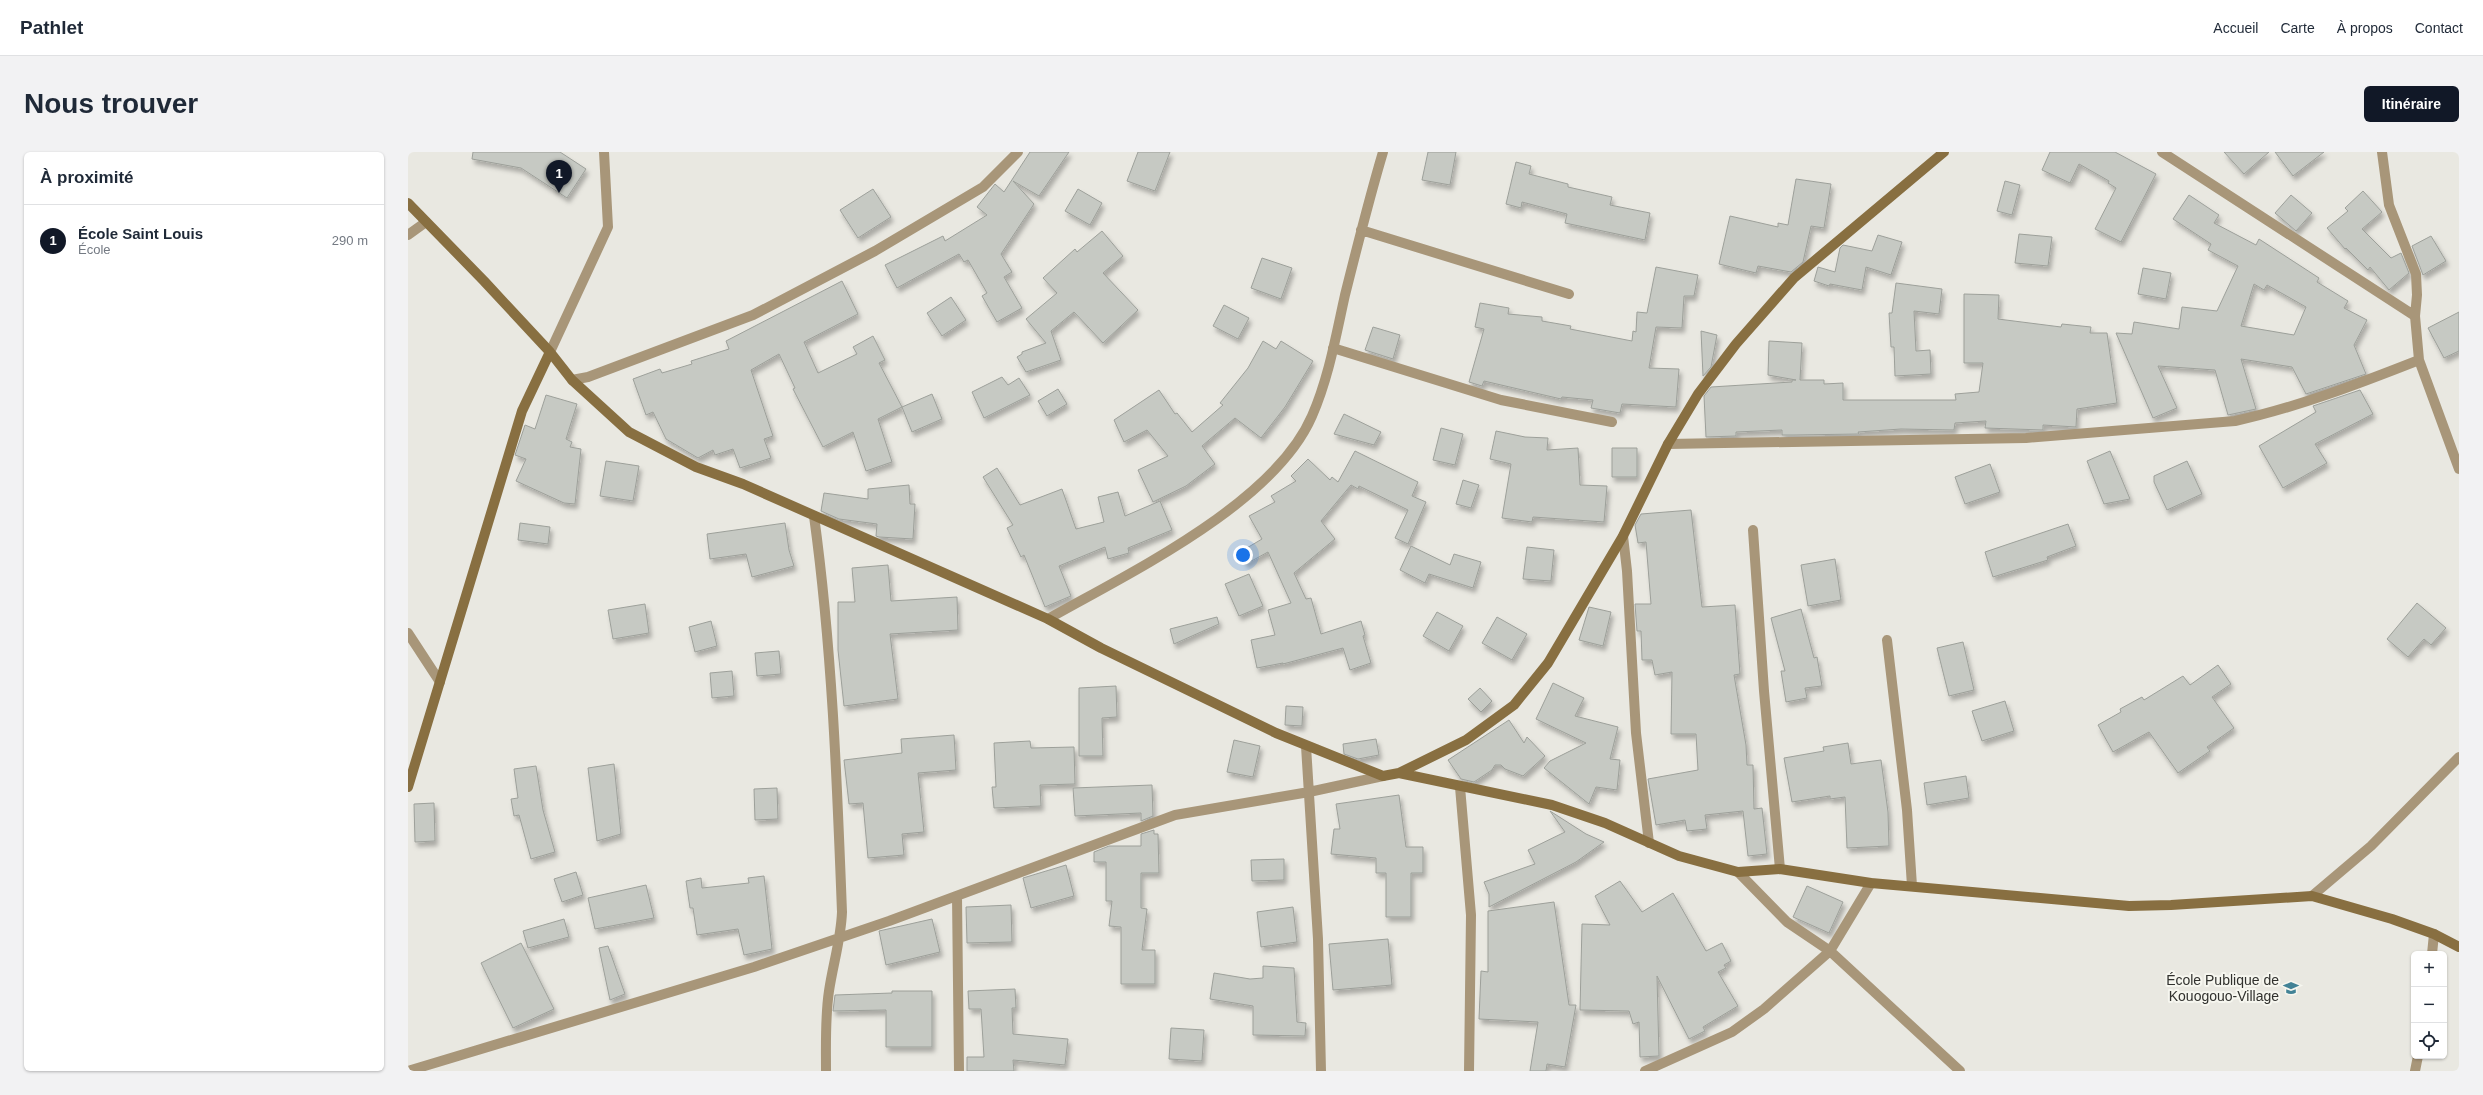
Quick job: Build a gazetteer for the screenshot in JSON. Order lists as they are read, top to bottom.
{
  "places": {
    "school or university": ["École Publique de Kouogouo-Village"]
  },
  "page": {
    "header": "Pathlet",
    "nav": [
      "Accueil",
      "Carte",
      "À propos",
      "Contact"
    ],
    "buttons": "Itinéraire",
    "title": "Nous trouver",
    "heading": "À proximité",
    "pins": "1",
    "list": [
      {
        "mark": "1",
        "name": "École Saint Louis",
        "note": "École",
        "value": "290 m"
      }
    ],
    "map_buttons": ["+", "−"]
  }
}
